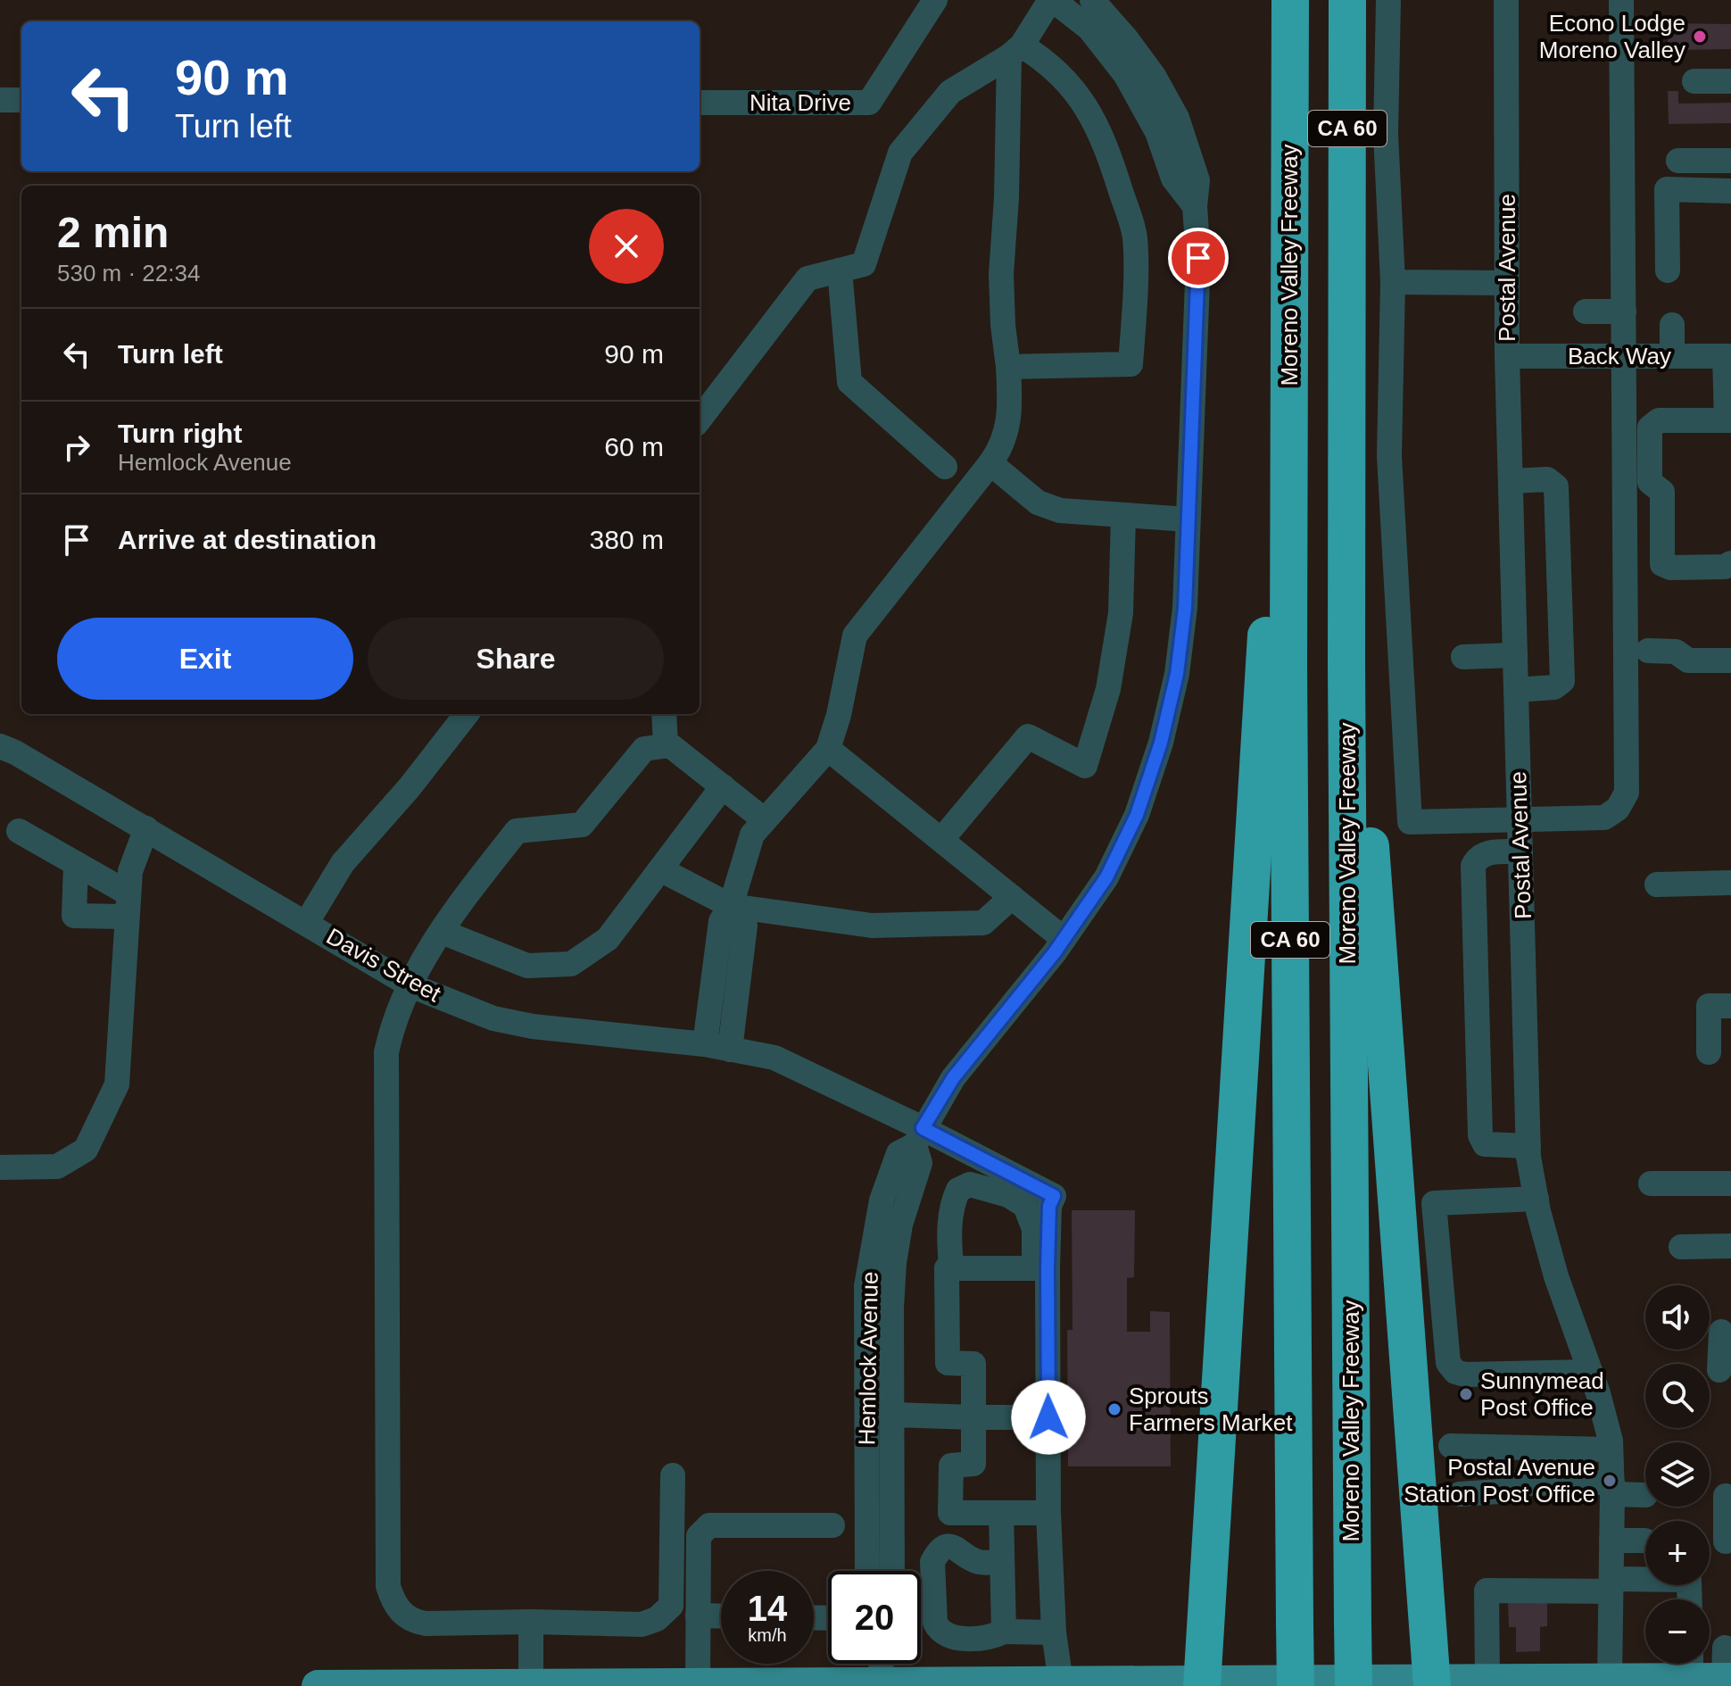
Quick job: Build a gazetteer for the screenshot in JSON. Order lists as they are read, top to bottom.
{
  "streets": {
    "highway": ["CA 60", "Moreno Valley Freeway"],
    "street": [
      "Nita Drive",
      "Postal Avenue",
      "Back Way",
      "Davis Street",
      "Hemlock Avenue"
    ]
  },
  "crossings": [
    ["Postal Avenue", "Back Way"],
    ["Davis Street", "Hemlock Avenue"]
  ],
  "places": [
    "Econo Lodge Moreno Valley",
    "Sunnymead Post Office",
    "Sprouts Farmers Market",
    "Postal Avenue Station Post Office"
  ],
  "page": {
    "turn": ["90 m", "Turn left"],
    "heading": ["2 min", "530 m · 22:34"],
    "list": [
      {
        "name": "Turn left",
        "value": "90 m"
      },
      {
        "name": "Turn right",
        "note": "Hemlock Avenue",
        "value": "60 m"
      },
      {
        "name": "Arrive at destination",
        "value": "380 m"
      }
    ],
    "buttons": ["Exit", "Share"],
    "map_buttons": ["+", "−"],
    "speed": "14 km/h",
    "limit": "20"
  }
}
